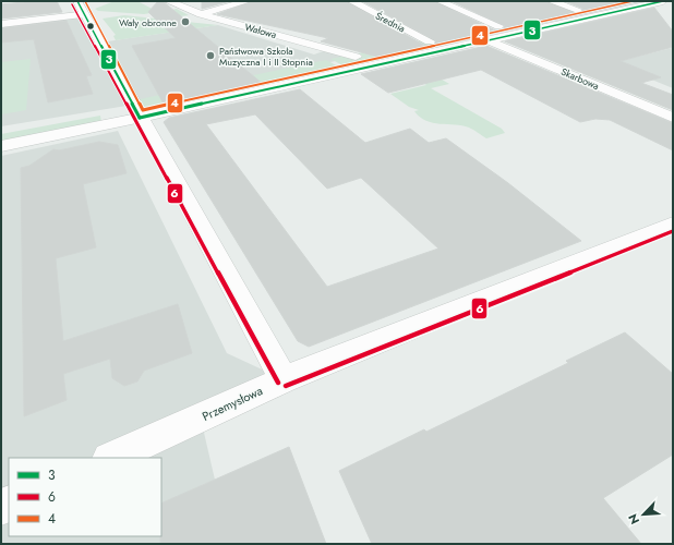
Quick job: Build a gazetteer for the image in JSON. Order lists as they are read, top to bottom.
{
  "streets": {
    "street": [
      "Średnia",
      "Wałowa",
      "Skarbowa",
      "Przemysłowa"
    ]
  },
  "places": ["Wały obronne", "Państwowa Szkoła Muzyczna I i II Stopnia"],
  "lines": ["transit line 3", "transit line 4", "transit line 6"],
  "legend": ["3", "6", "4"],
  "north": "bottom left"
}
